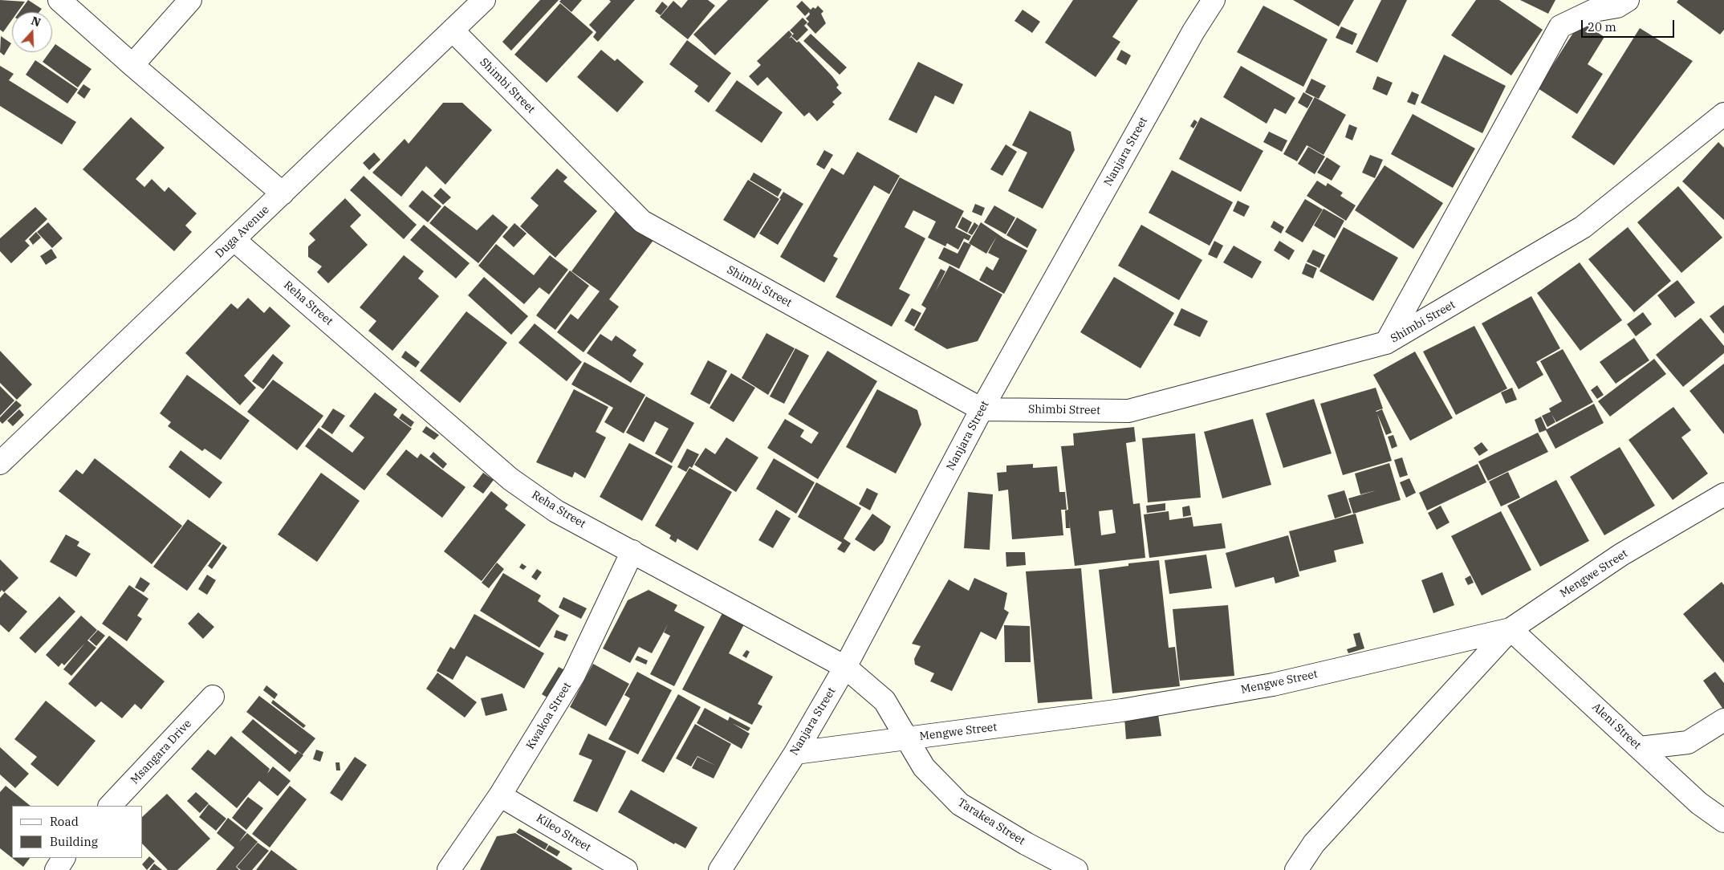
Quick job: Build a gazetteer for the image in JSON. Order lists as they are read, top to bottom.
{
  "streets": {
    "street": [
      "Shimbi Street",
      "Nanjara Street",
      "Duga Avenue",
      "Reha Street",
      "Mengwe Street",
      "Kwakoa Street",
      "Aleni Street",
      "Msangara Drive",
      "Tarakea Street",
      "Kileo Street"
    ]
  },
  "crossings": [
    ["Shimbi Street", "Nanjara Street"],
    ["Shimbi Street", "Duga Avenue"],
    ["Nanjara Street", "Reha Street"],
    ["Nanjara Street", "Mengwe Street"],
    ["Duga Avenue", "Reha Street"],
    ["Reha Street", "Mengwe Street"],
    ["Reha Street", "Kwakoa Street"],
    ["Reha Street", "Tarakea Street"],
    ["Mengwe Street", "Aleni Street"],
    ["Mengwe Street", "Tarakea Street"],
    ["Kwakoa Street", "Kileo Street"]
  ],
  "legend": ["Road", "Building"],
  "scale_bar": "20 m",
  "north": "top"
}
